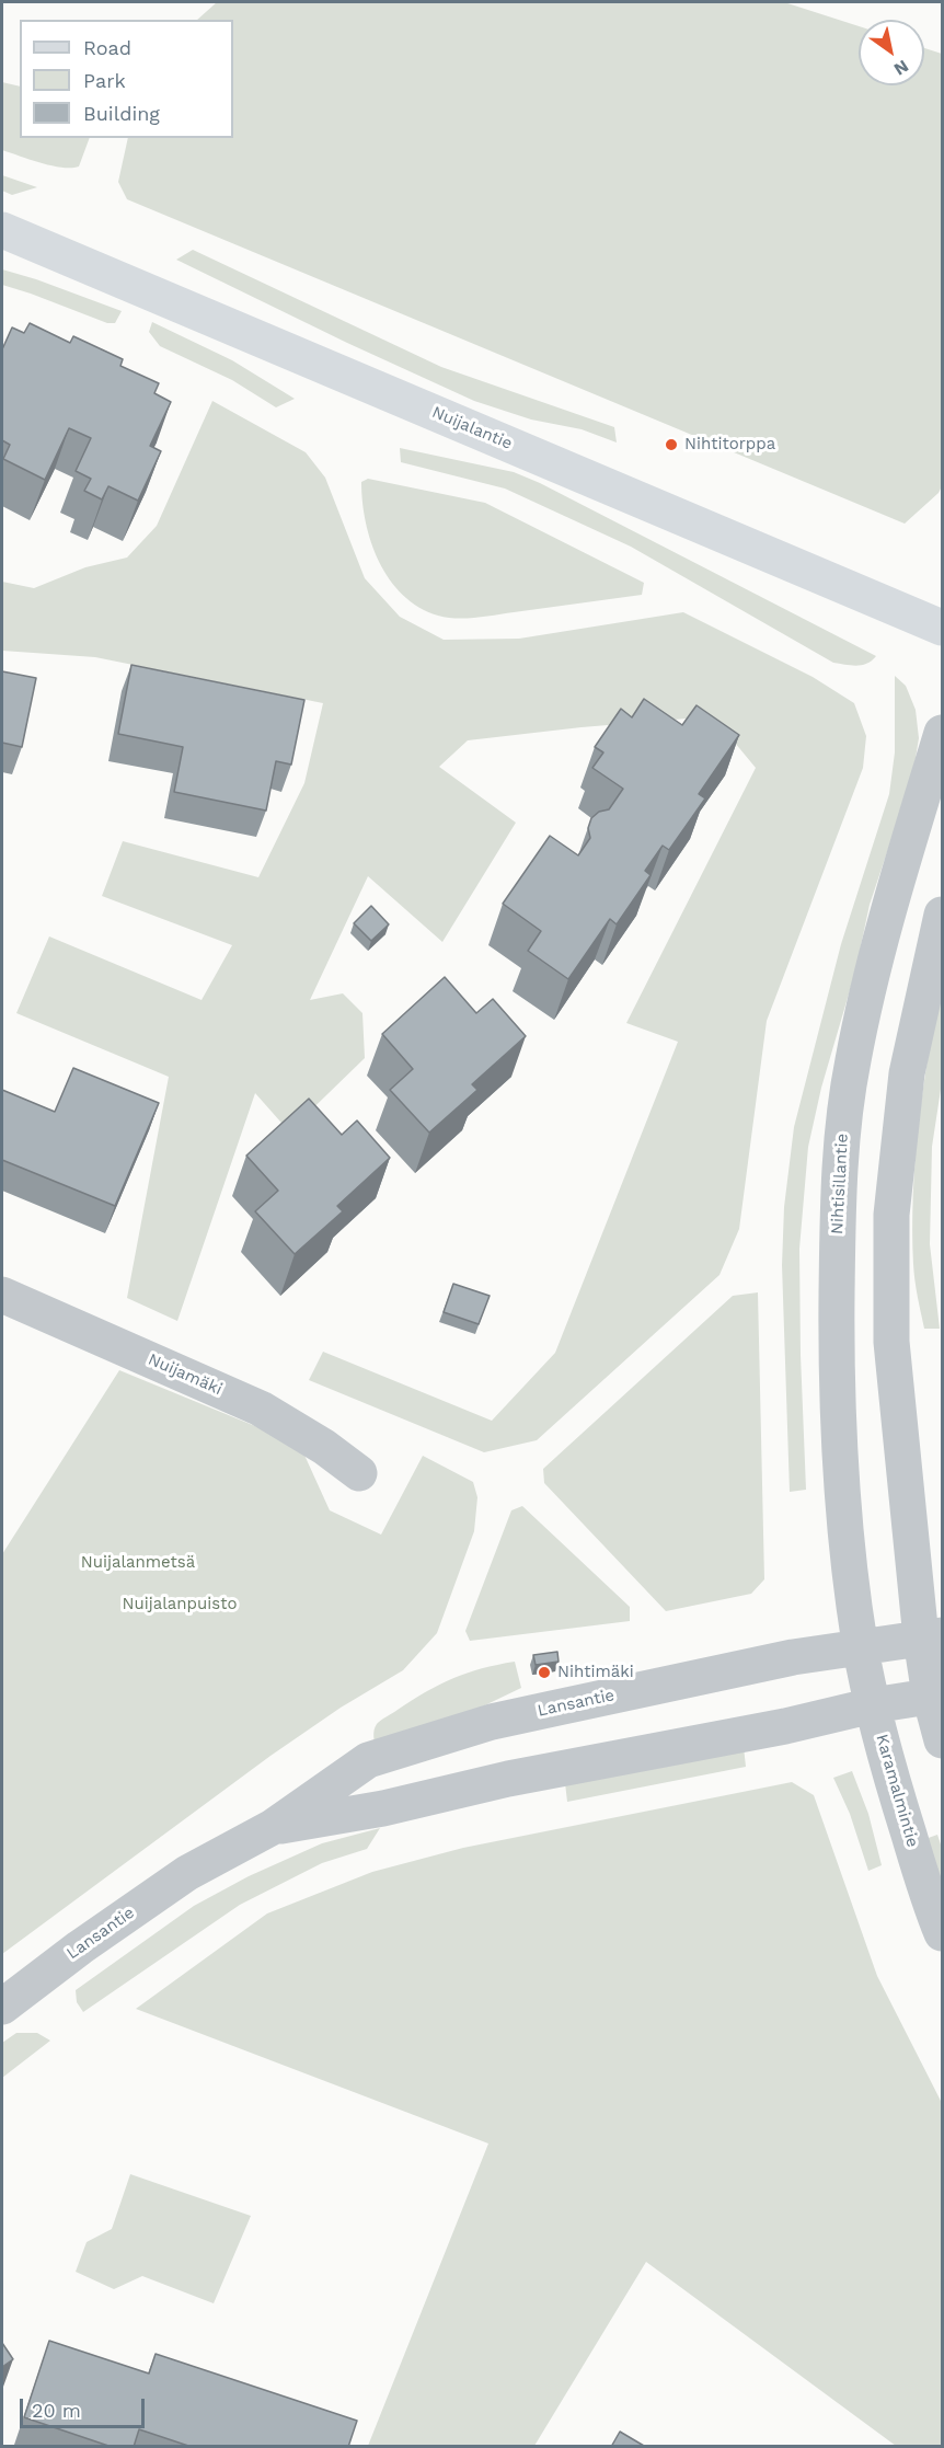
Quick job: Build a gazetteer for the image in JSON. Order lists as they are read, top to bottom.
{
  "streets": {
    "main road": ["Nuijalantie"],
    "street": [
      "Nihtisillantie",
      "Nuijamäki",
      "Lansantie",
      "Karamalmintie"
    ]
  },
  "crossings": [
    ["Nihtisillantie", "Lansantie"],
    ["Nihtisillantie", "Karamalmintie"],
    ["Lansantie", "Karamalmintie"]
  ],
  "parks": ["Nuijalanmetsä", "Nuijalanpuisto"],
  "places": ["Nihtitorppa", "Nihtimäki"],
  "legend": ["Road", "Park", "Building"],
  "scale_bar": "20 m",
  "north": "bottom right"
}
